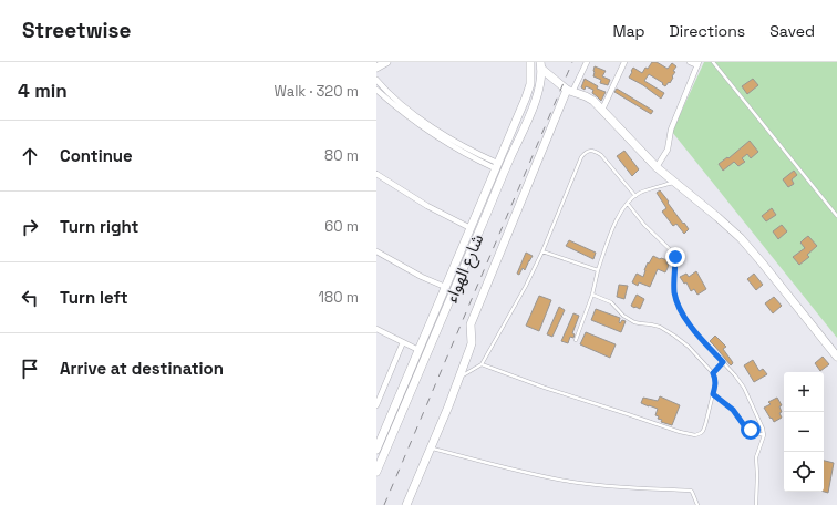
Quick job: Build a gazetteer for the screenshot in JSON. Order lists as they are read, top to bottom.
{
  "streets": {
    "street": ["شارع الهواء"]
  },
  "page": {
    "header": "Streetwise",
    "nav": ["Map", "Directions", "Saved"],
    "heading": ["4 min", "Walk · 320 m"],
    "list": [
      ["Continue", "80 m"],
      ["Turn right", "60 m"],
      ["Turn left", "180 m"],
      "Arrive at destination"
    ],
    "map_buttons": ["+", "−"]
  }
}
